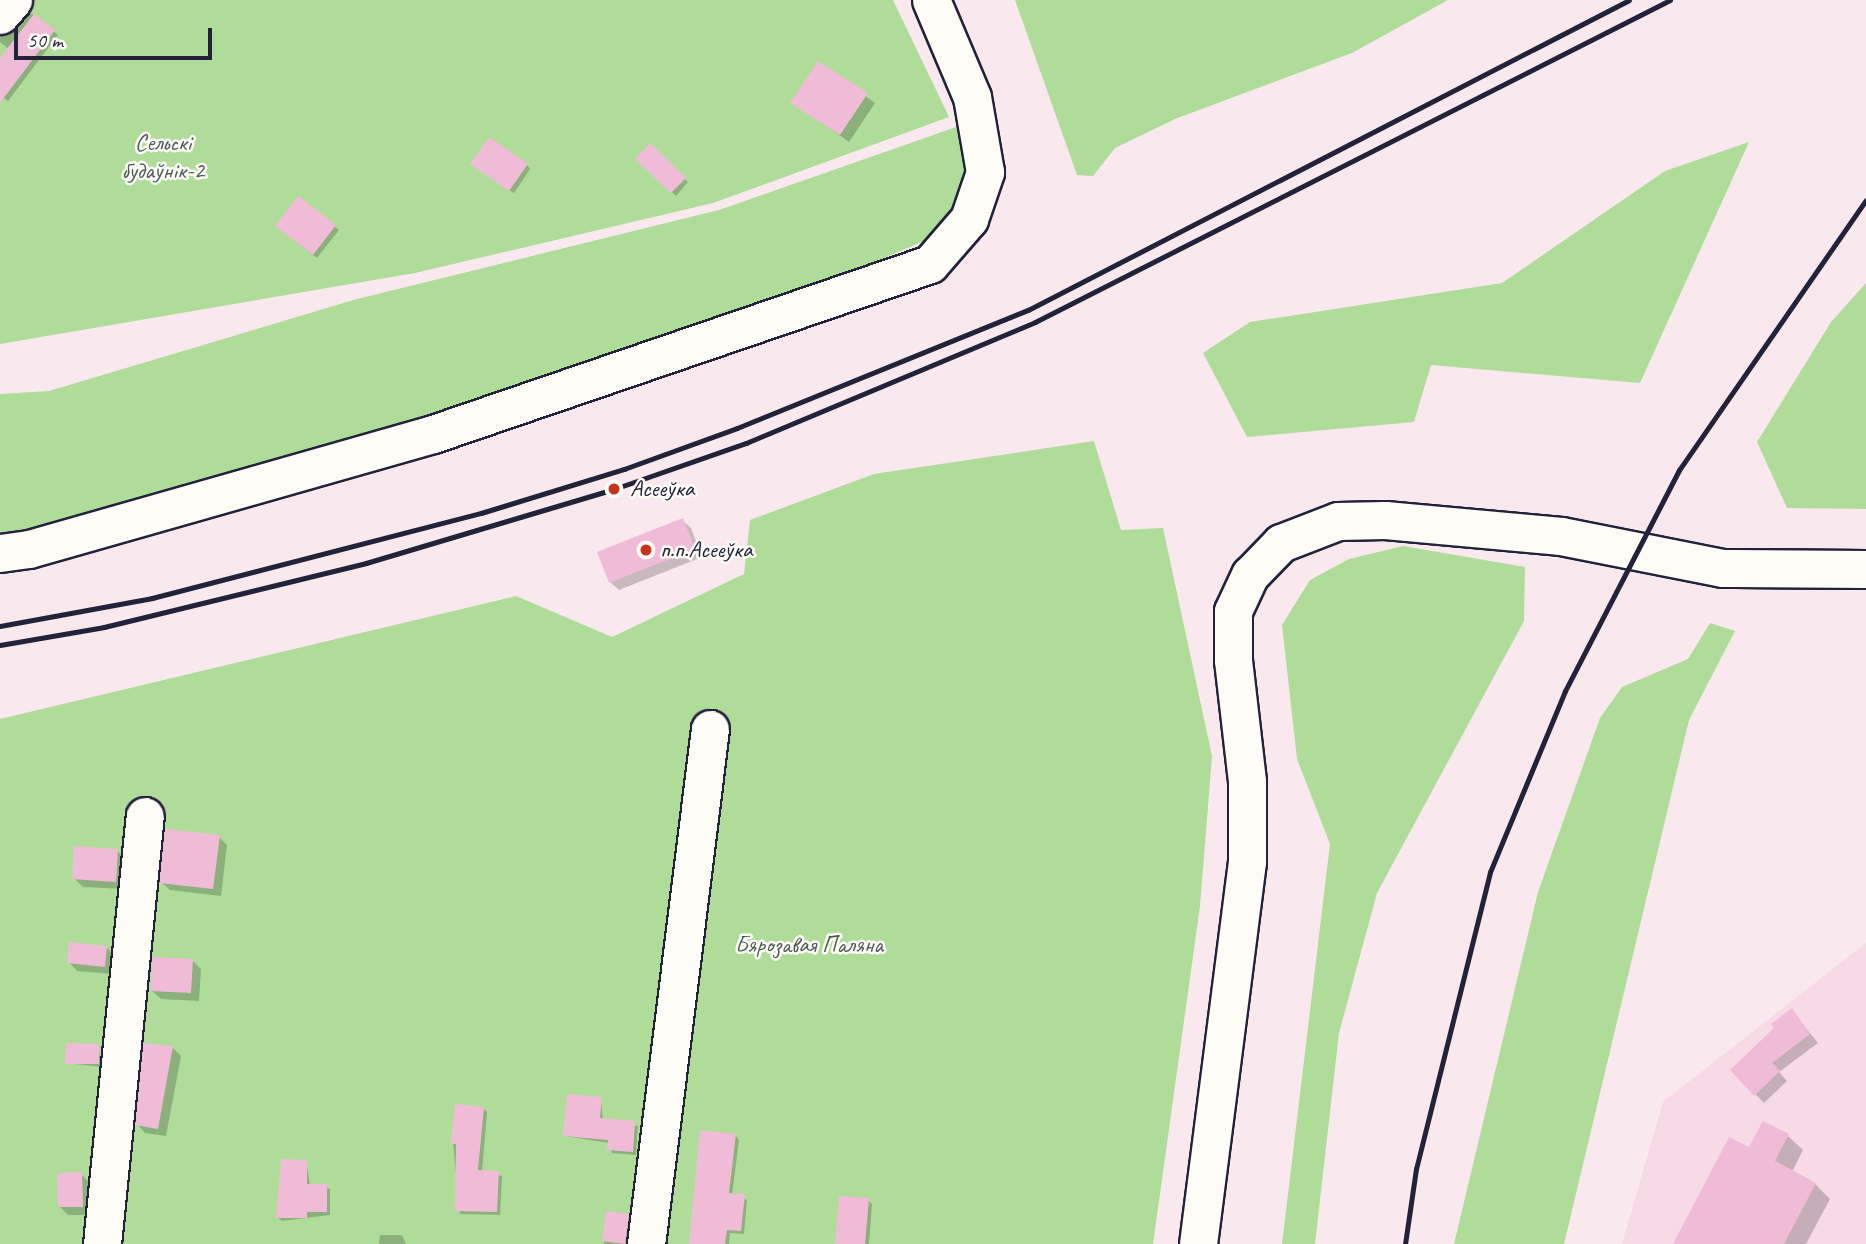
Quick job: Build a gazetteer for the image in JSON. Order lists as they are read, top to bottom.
{
  "parks": ["Сельскі будаўнік-2", "Бярозавая Паляна"],
  "places": ["Асееўка", "п.п.Асееўка"],
  "scale_bar": "50 m"
}
